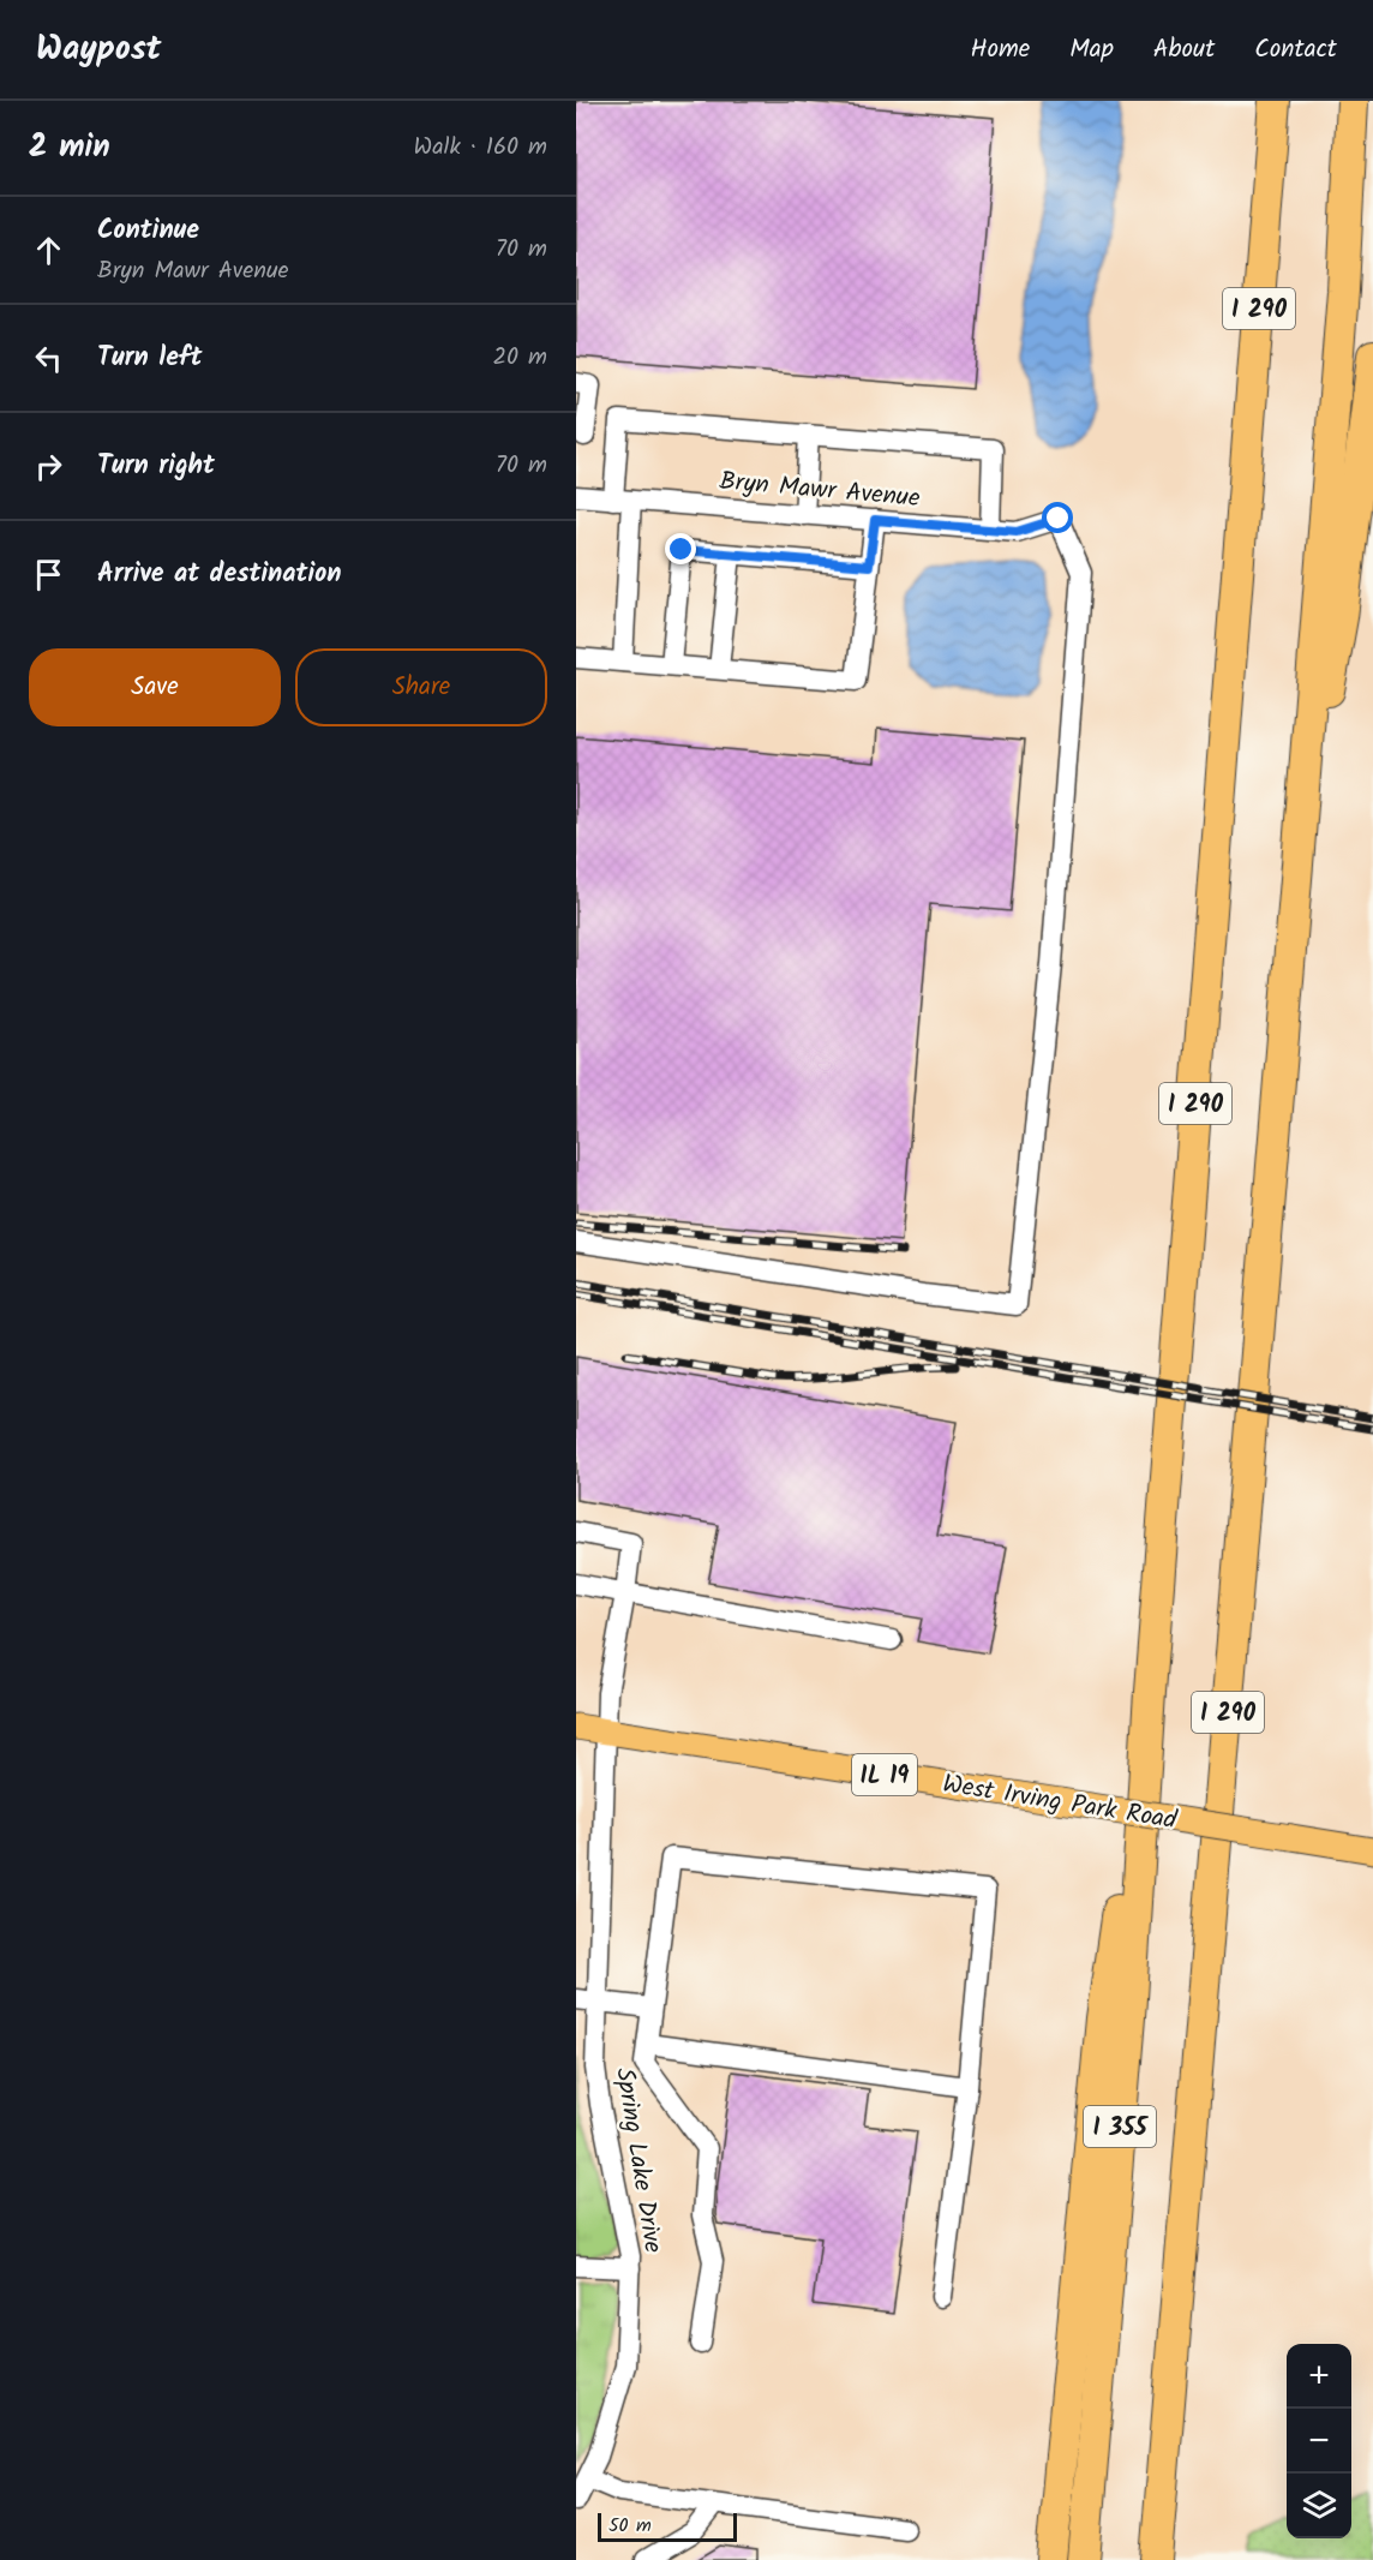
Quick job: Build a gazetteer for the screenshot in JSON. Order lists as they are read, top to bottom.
{
  "streets": {
    "highway": ["I 290", "I 355"],
    "main road": ["IL 19", "West Irving Park Road"],
    "street": ["Bryn Mawr Avenue", "Spring Lake Drive"]
  },
  "crossings": [
    ["I 290", "I 355"],
    ["West Irving Park Road", "Spring Lake Drive"]
  ],
  "scale_bar": "50 m",
  "page": {
    "header": "Waypost",
    "nav": [
      "Home",
      "Map",
      "About",
      "Contact"
    ],
    "heading": ["2 min", "Walk · 160 m"],
    "list": [
      ["Continue", "Bryn Mawr Avenue", "70 m"],
      ["Turn left", "20 m"],
      ["Turn right", "70 m"],
      "Arrive at destination"
    ],
    "buttons": ["Save", "Share"],
    "map_buttons": ["+", "−"],
    "scale": "50 m"
  }
}
